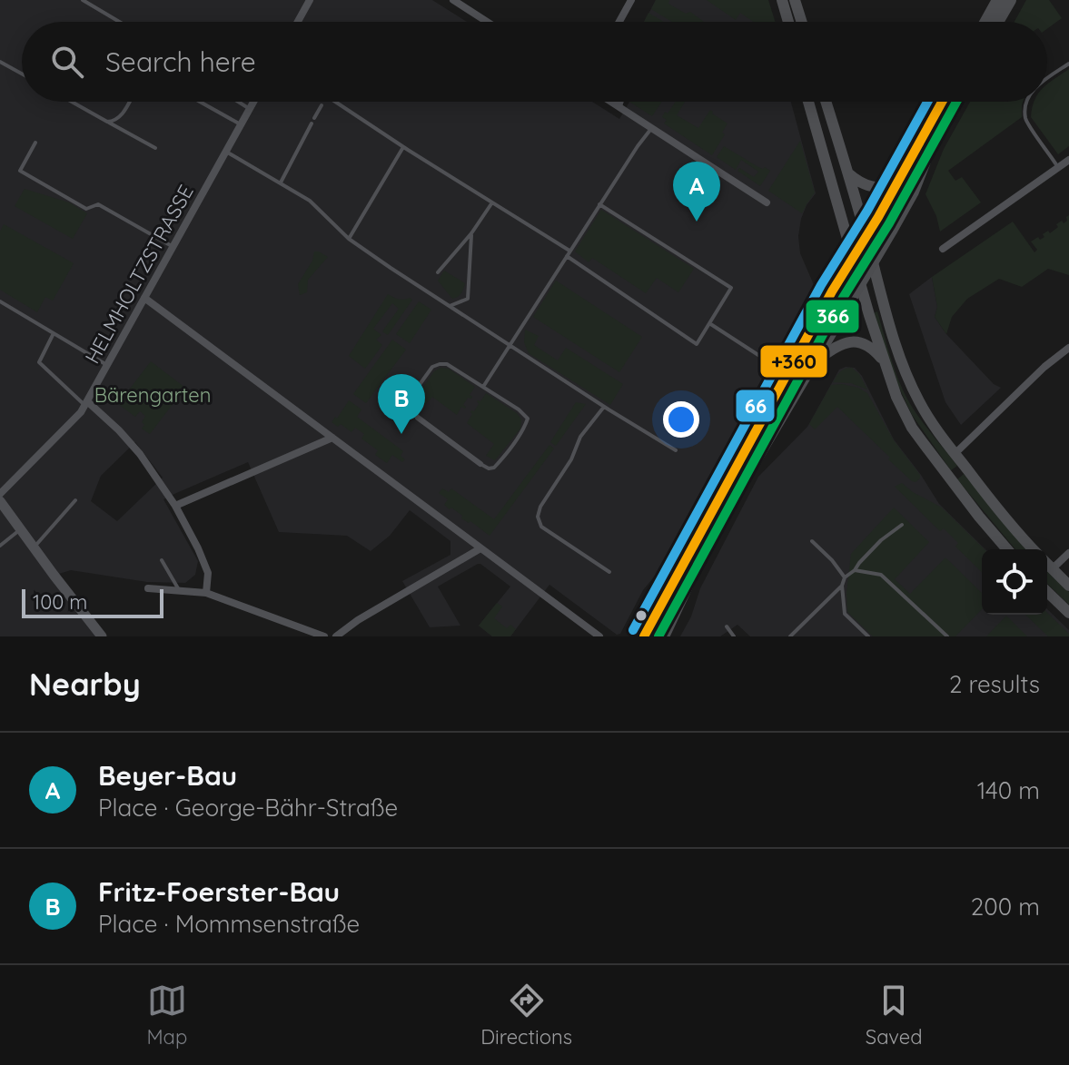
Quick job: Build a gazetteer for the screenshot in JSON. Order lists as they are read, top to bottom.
{
  "streets": {
    "street": ["HELMHOLTZSTRASSE"]
  },
  "parks": ["Bärengarten"],
  "lines": ["transit line +360", "transit line 366", "transit line 66"],
  "scale_bar": "100 m",
  "page": {
    "search": "Search here",
    "pins": ["A", "B"],
    "scale": "100 m",
    "heading": ["Nearby", "2 results"],
    "list": [
      {
        "mark": "A",
        "name": "Beyer-Bau",
        "note": "Place · George-Bähr-Straße",
        "value": "140 m"
      },
      {
        "mark": "B",
        "name": "Fritz-Foerster-Bau",
        "note": "Place · Mommsenstraße",
        "value": "200 m"
      }
    ],
    "nav": ["Map", "Directions", "Saved"]
  }
}
